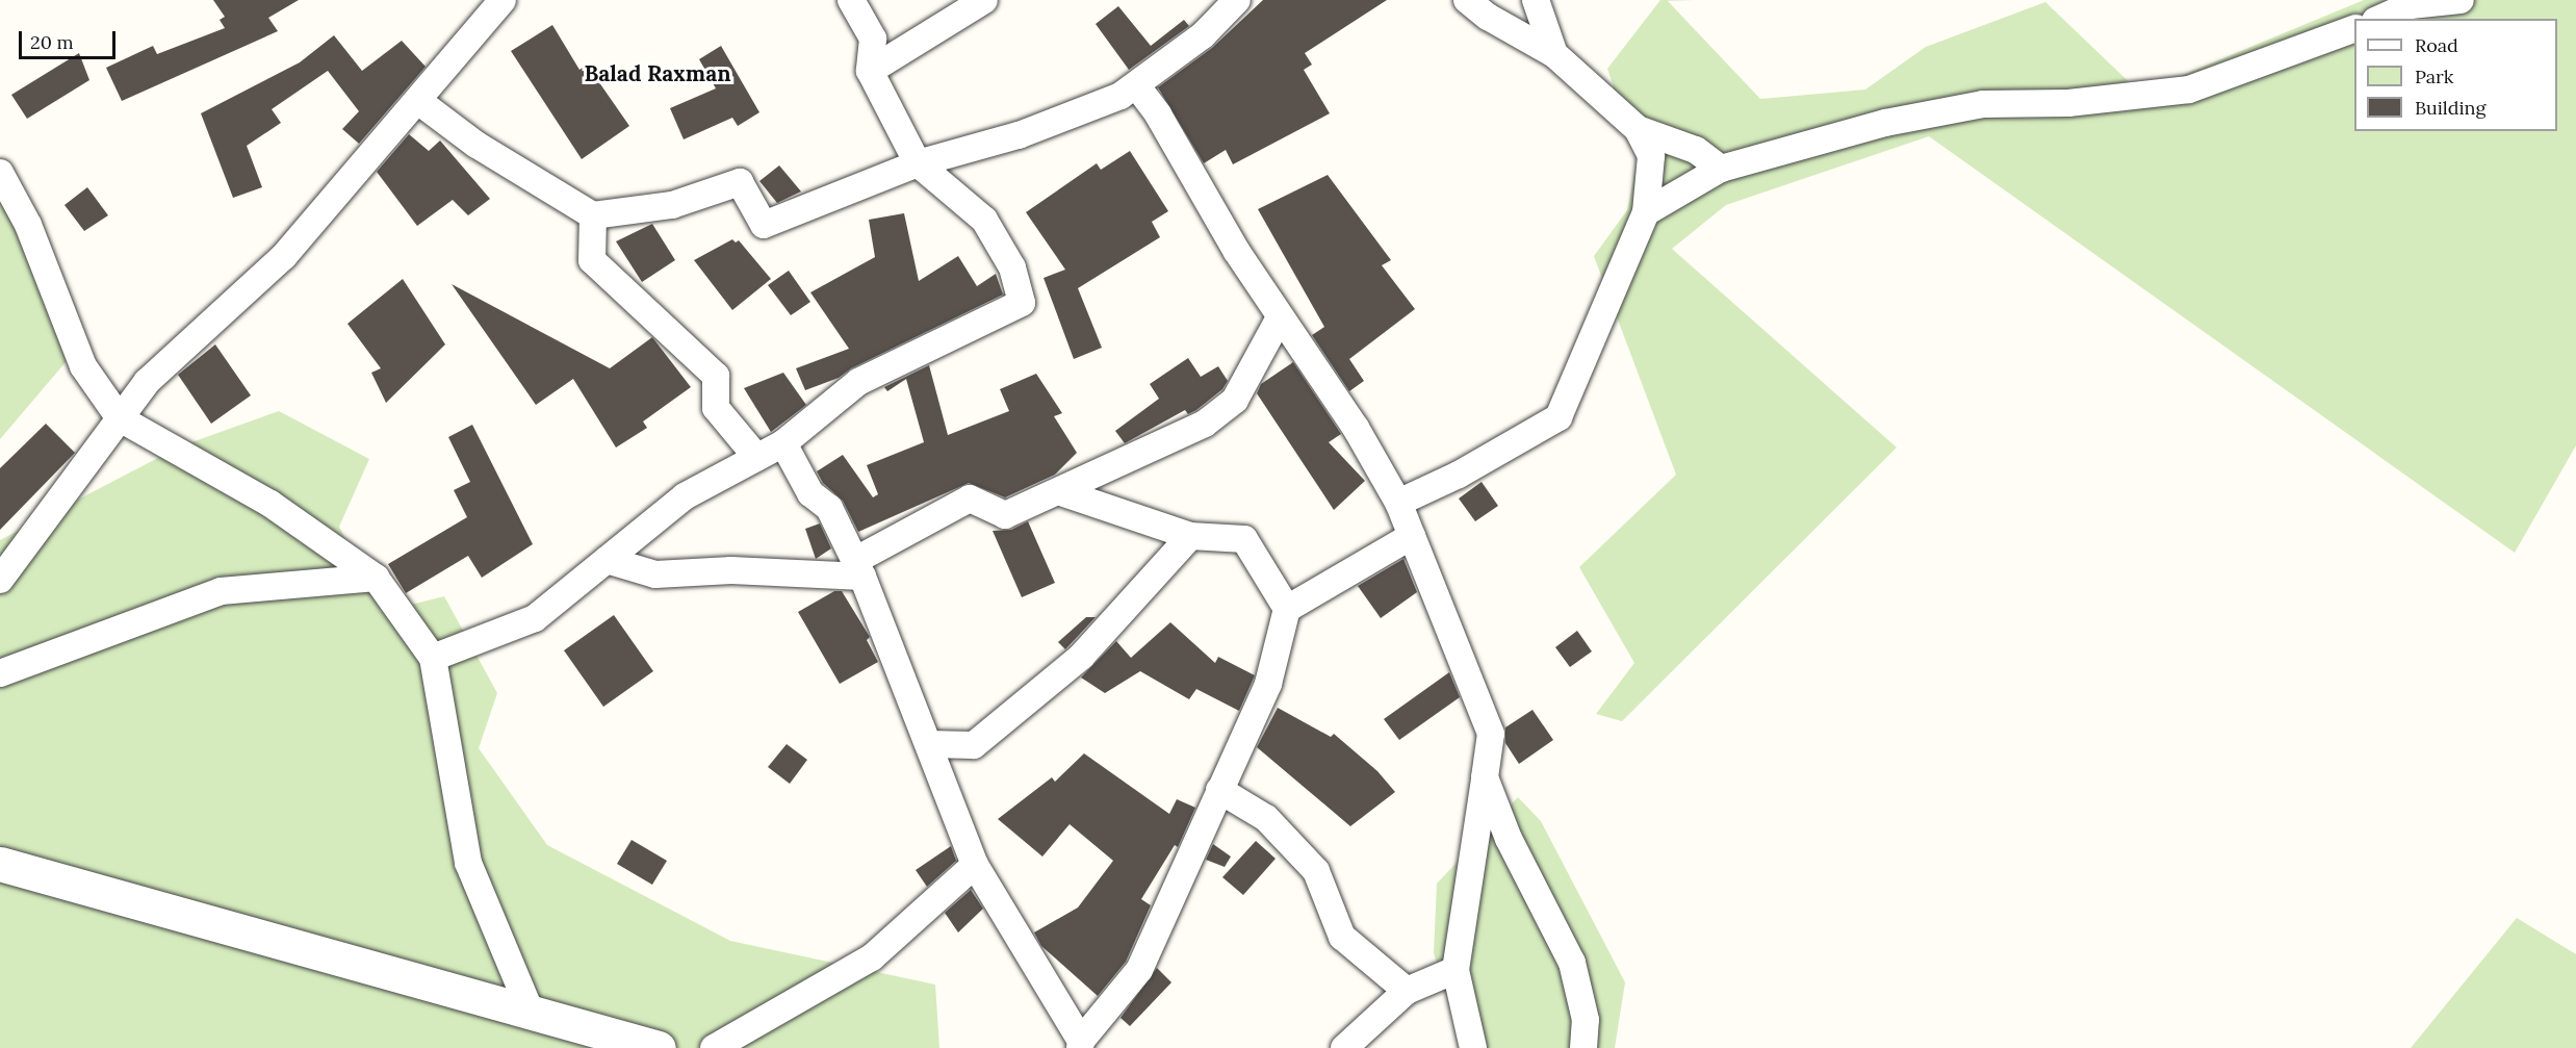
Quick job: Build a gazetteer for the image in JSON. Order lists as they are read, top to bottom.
{
  "districts": ["Balad Raxman"],
  "legend": ["Road", "Park", "Building"],
  "scale_bar": "20 m"
}
